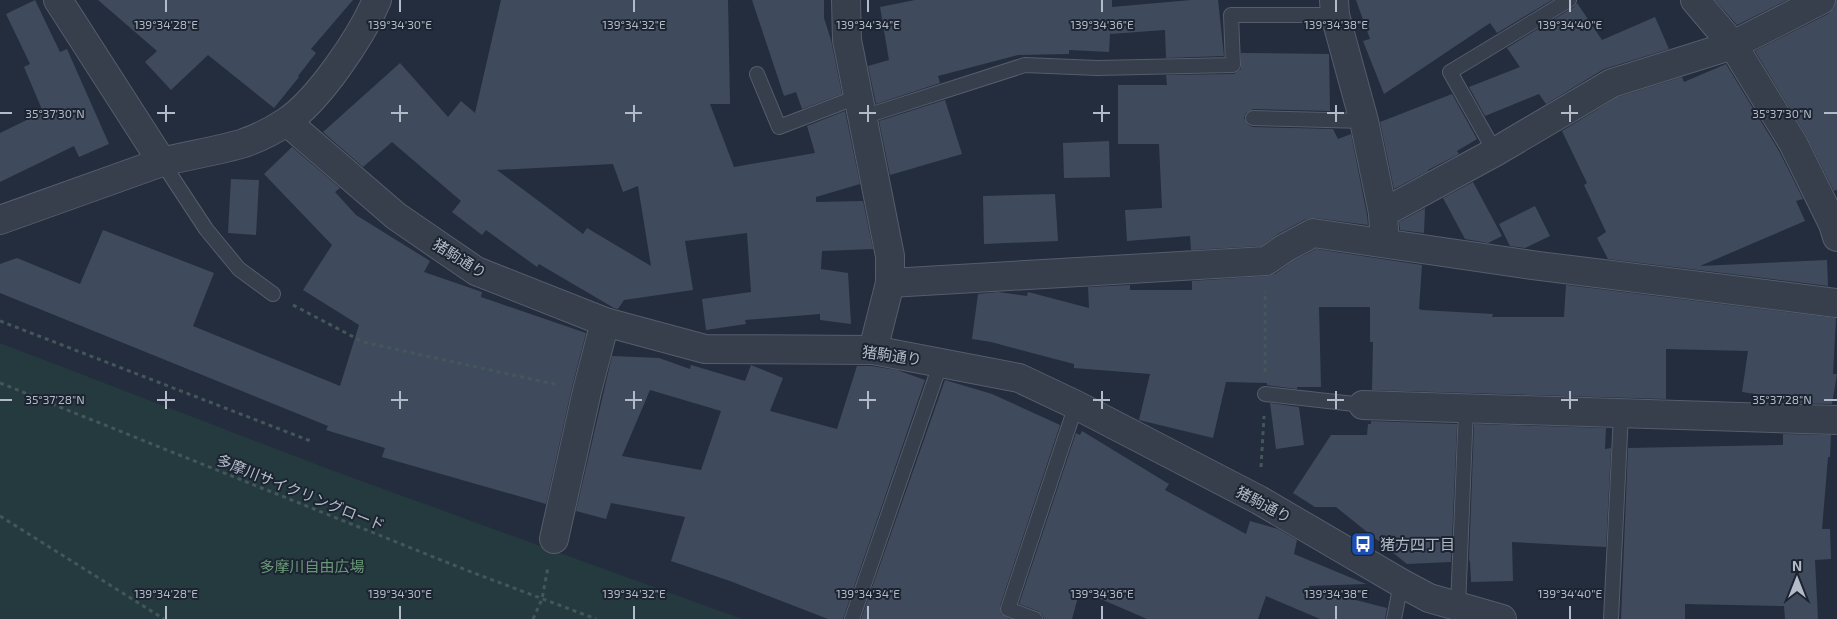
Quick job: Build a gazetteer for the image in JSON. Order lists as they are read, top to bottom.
{
  "streets": {
    "street": ["猪駒通り"],
    "path": ["多摩川サイクリングロード"]
  },
  "parks": ["多摩川自由広場"],
  "places": {
    "bus stop": ["猪方四丁目"]
  },
  "north": "top",
  "coordinates": [
    "139°34'28\"E",
    "139°34'30\"E",
    "139°34'32\"E",
    "139°34'34\"E",
    "139°34'36\"E",
    "139°34'38\"E",
    "139°34'40\"E",
    "35°37'30\"N",
    "35°37'28\"N"
  ]
}
